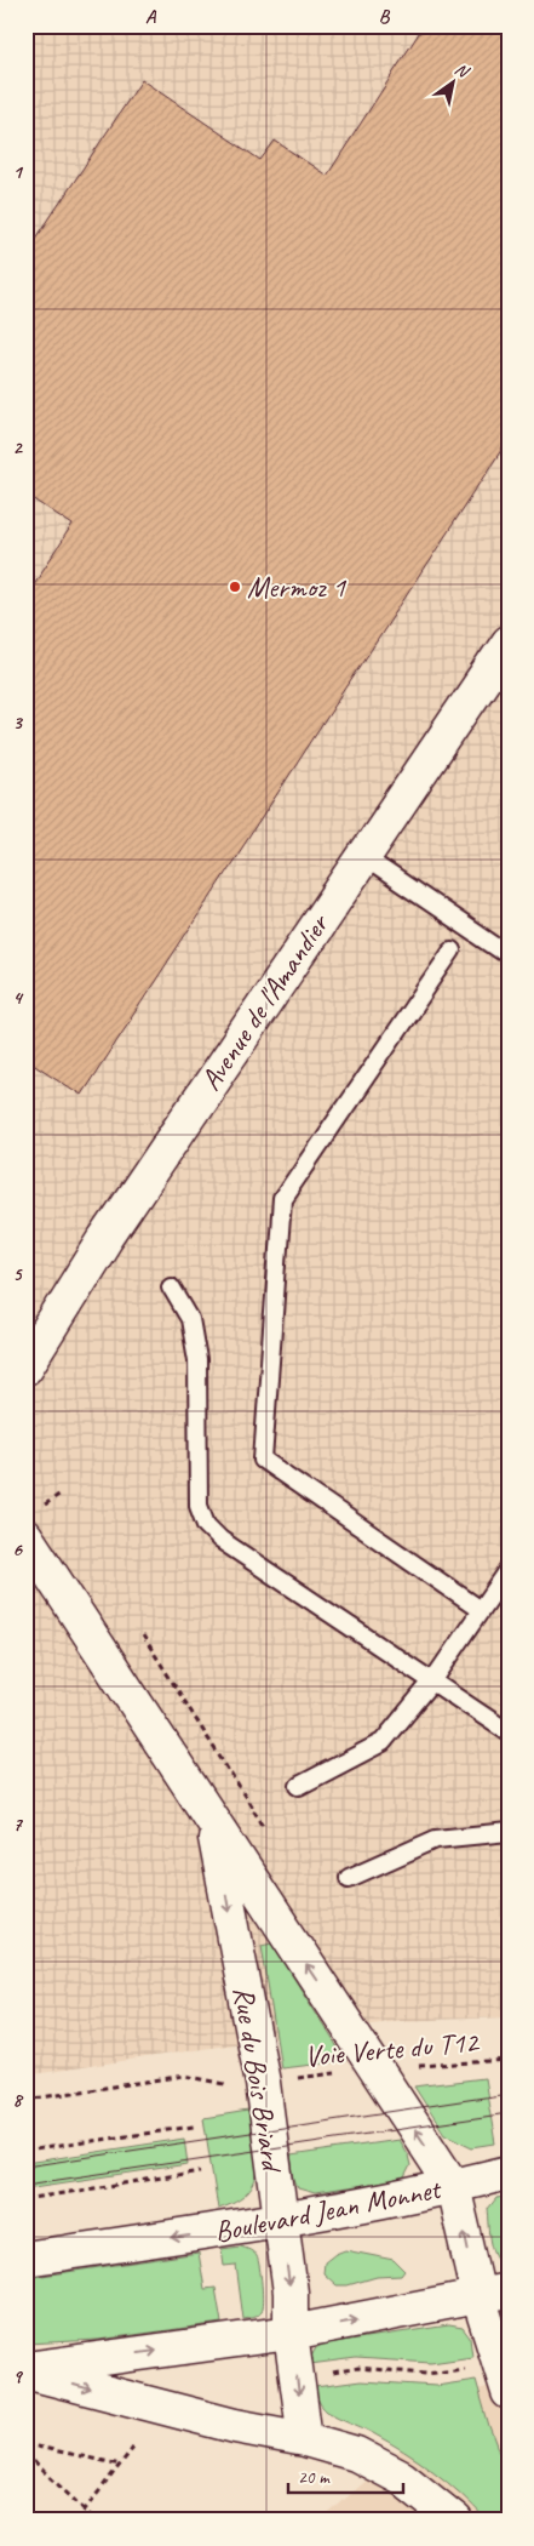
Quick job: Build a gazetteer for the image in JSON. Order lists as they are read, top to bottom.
{
  "streets": {
    "main road": ["Avenue de l'Amandier", "Rue du Bois Briard", "Boulevard Jean Monnet"],
    "path": ["Voie Verte du T12"]
  },
  "crossings": [
    ["Voie Verte du T12", "Rue du Bois Briard"],
    ["Rue du Bois Briard", "Boulevard Jean Monnet"]
  ],
  "places": ["Mermoz 1"],
  "scale_bar": "20 m",
  "north": "top right",
  "grid": {
    "columns": ["A", "B"],
    "rows": [
      "1",
      "2",
      "3",
      "4",
      "5",
      "6",
      "7",
      "8",
      "9"
    ]
  }
}
